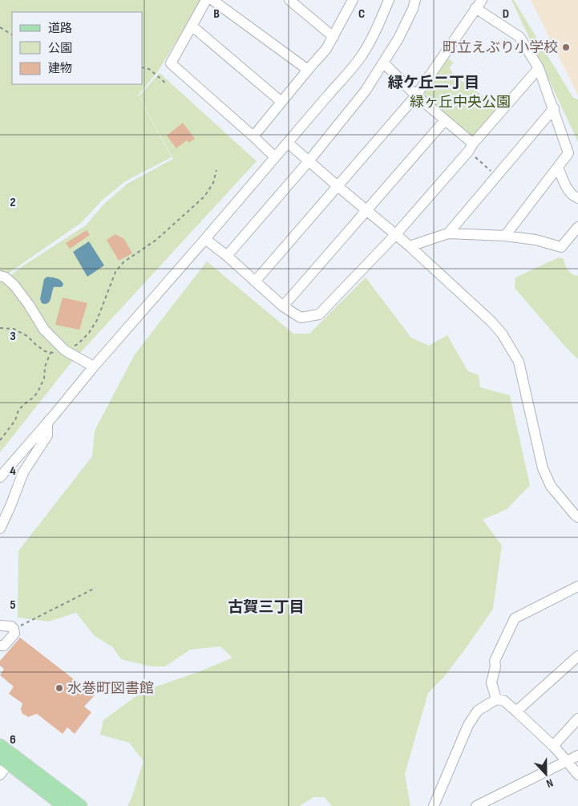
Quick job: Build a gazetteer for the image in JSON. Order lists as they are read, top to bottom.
{
  "districts": ["緑ケ丘二丁目", "古賀三丁目"],
  "parks": ["緑ヶ丘中央公園"],
  "places": ["町立えぶり小学校", "水巻町図書館"],
  "legend": ["道路", "公園", "建物"],
  "north": "bottom",
  "grid": {
    "columns": ["B", "C", "D"],
    "rows": [
      "2",
      "3",
      "4",
      "5",
      "6"
    ]
  }
}
